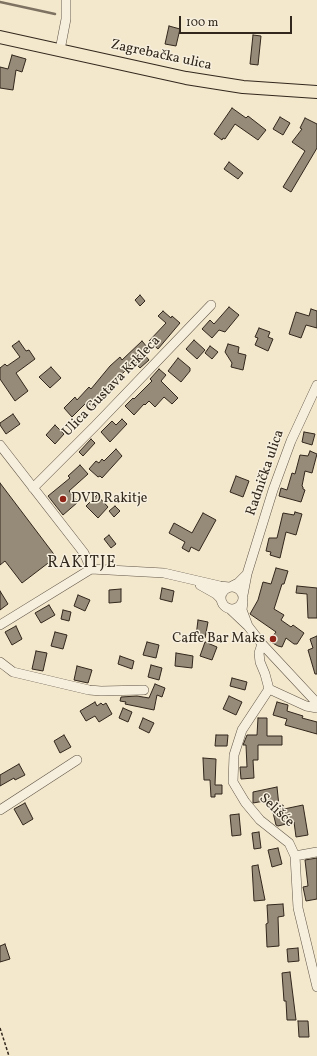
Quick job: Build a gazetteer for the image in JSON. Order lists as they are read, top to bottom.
{
  "streets": {
    "main road": ["Zagrebačka ulica"],
    "street": ["Ulica Gustava Krkleca", "Radnička ulica", "Selišće"]
  },
  "districts": ["RAKITJE"],
  "places": ["DVD Rakitje", "Caffe Bar Maks"],
  "scale_bar": "100 m"
}
